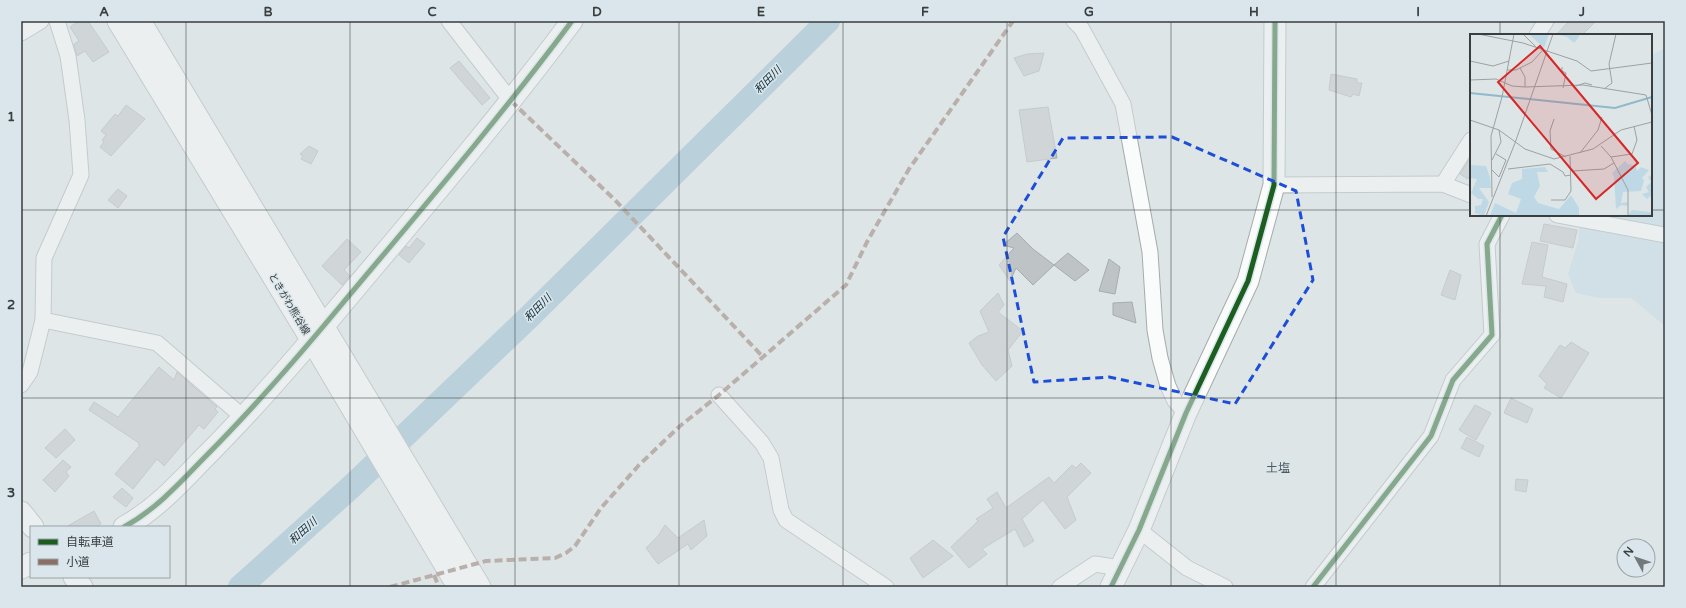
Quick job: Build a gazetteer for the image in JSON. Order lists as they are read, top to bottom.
{
  "streets": {
    "street": ["ときがわ熊谷線"]
  },
  "districts": ["土塩"],
  "water": ["和田川"],
  "legend": ["自転車道", "小道"],
  "north": "top left",
  "grid": {
    "columns": [
      "A",
      "B",
      "C",
      "D",
      "E",
      "F",
      "G",
      "H",
      "I",
      "J"
    ],
    "rows": ["1", "2", "3"]
  }
}
